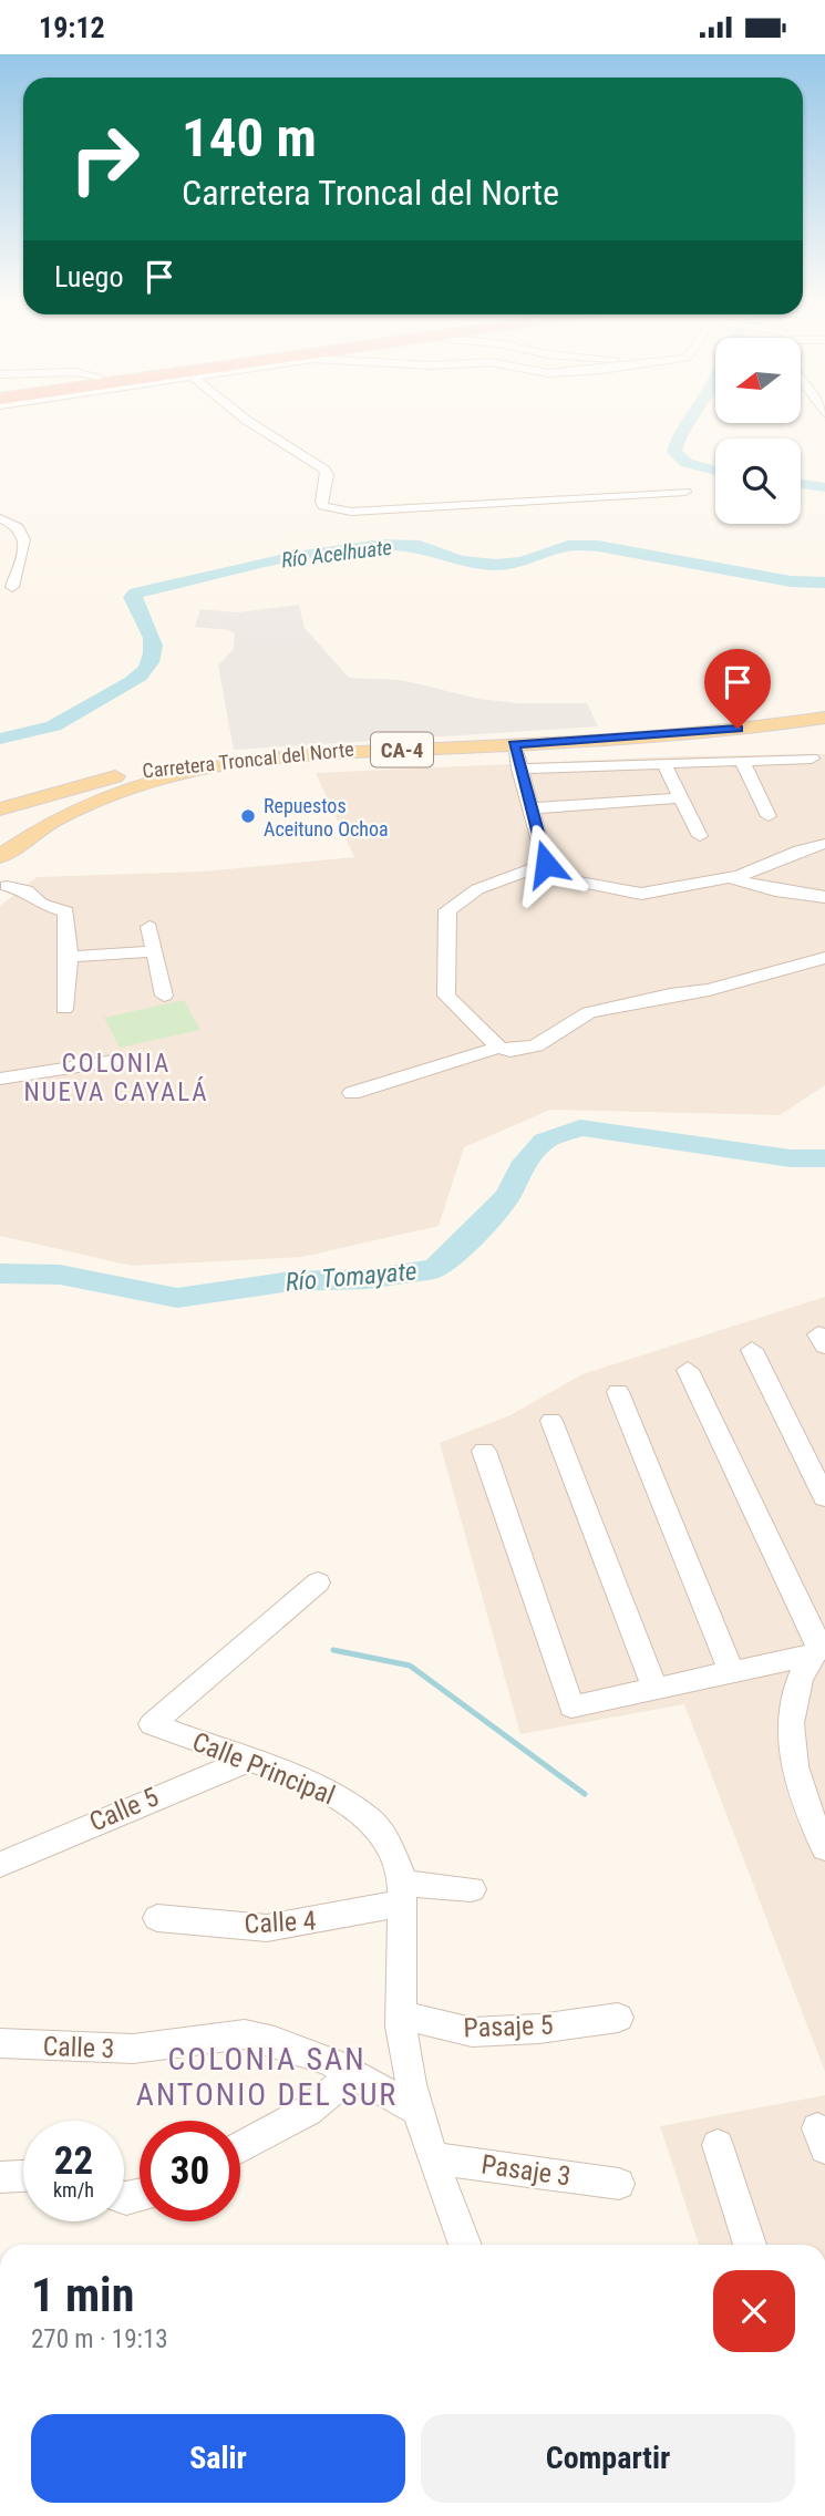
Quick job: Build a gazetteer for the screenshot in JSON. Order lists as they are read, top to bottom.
{
  "streets": {
    "main road": ["CA-4", "Carretera Troncal del Norte"],
    "street": [
      "Calle Principal",
      "Calle 5",
      "Calle 4",
      "Pasaje 5",
      "Calle 3",
      "Pasaje 3"
    ]
  },
  "crossings": [
    ["Calle Principal", "Calle 5"],
    ["Calle Principal", "Calle 4"],
    ["Calle Principal", "Pasaje 5"],
    ["Calle Principal", "Calle 3"],
    ["Calle Principal", "Pasaje 3"]
  ],
  "districts": ["COLONIA NUEVA CAYALÁ", "COLONIA SAN ANTONIO DEL SUR"],
  "water": ["Río Acelhuate", "Río Tomayate"],
  "places": ["Repuestos Aceituno Ochoa"],
  "north": "left",
  "page": {
    "status": "19:12",
    "turn": ["140 m", "Carretera Troncal del Norte"],
    "then": "Luego",
    "speed": "22 km/h",
    "limit": "30",
    "heading": ["1 min", "270 m · 19:13"],
    "buttons": ["Salir", "Compartir"]
  }
}
